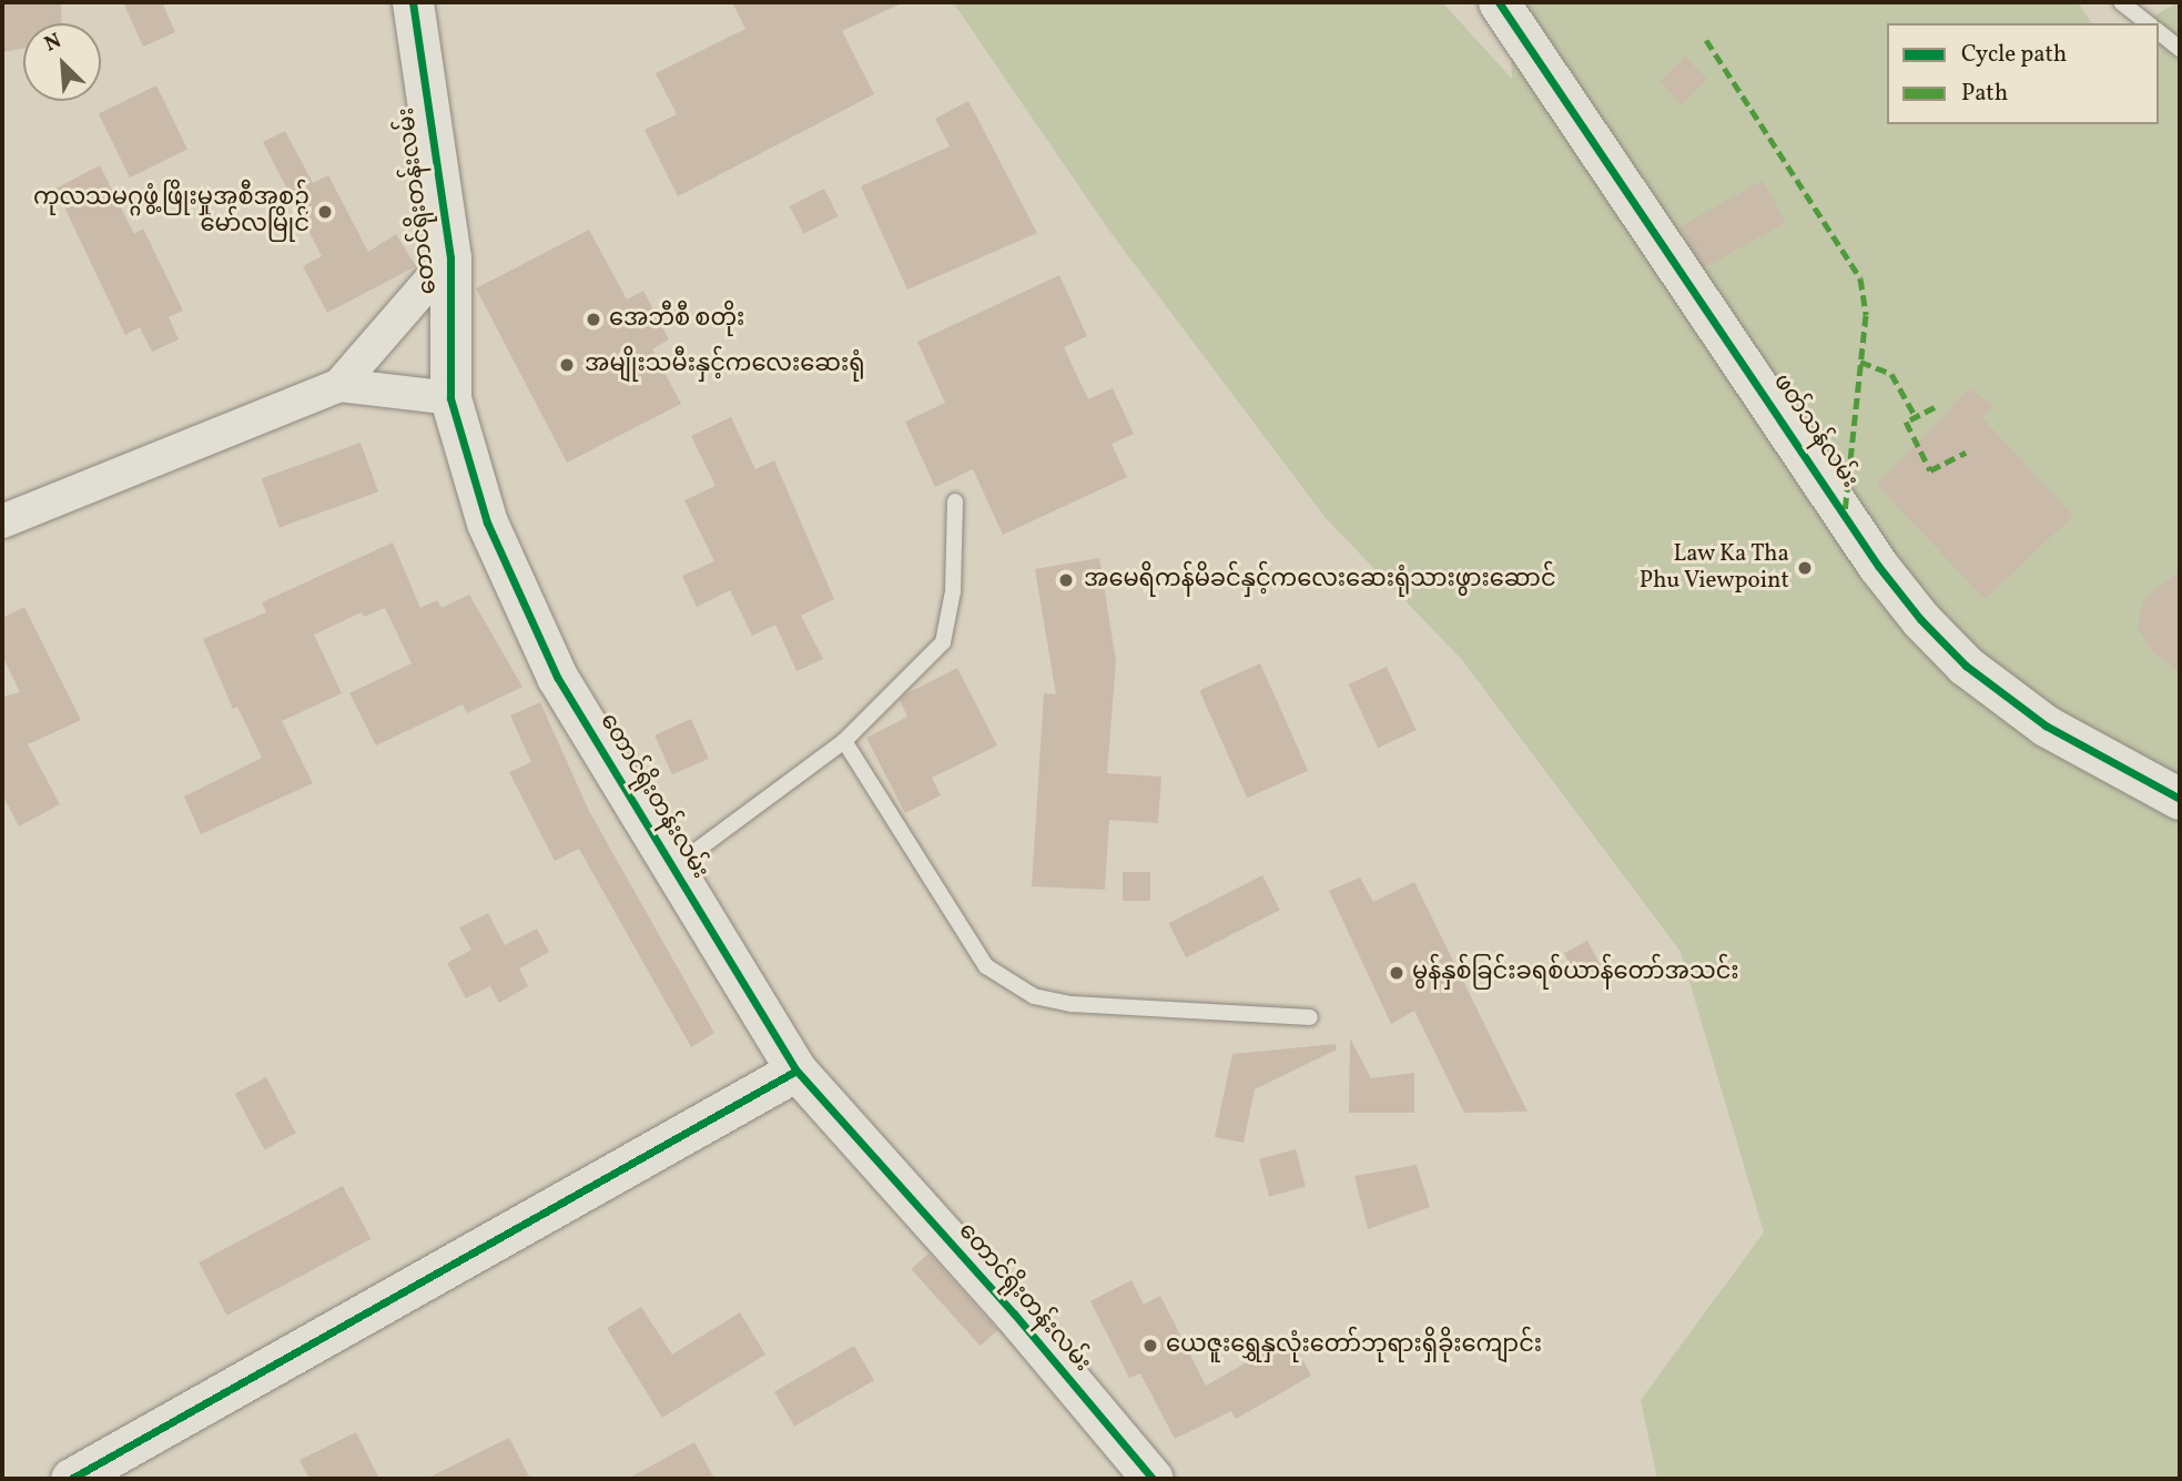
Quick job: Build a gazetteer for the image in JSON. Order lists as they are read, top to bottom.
{
  "streets": {
    "street": ["တောင်ရိုးတန်းလမ်း", "ဖတ်သန်လမ်း"]
  },
  "places": [
    "ကုလသမဂ္ဂဖွံ့ဖြိုးမှုအစီအစဉ် မော်လမြိုင်",
    "အေဘီစီ စတိုး",
    "အမျိုးသမီးနှင့်ကလေးဆေးရုံ",
    "Law Ka Tha Phu Viewpoint",
    "အမေရိကန်မိခင်နှင့်ကလေးဆေးရုံသားဖွားဆောင်",
    "မွန်နှစ်ခြင်းခရစ်ယာန်တော်အသင်း",
    "ယေဇူးရွှေနှလုံးတော်ဘုရားရှိခိုးကျောင်း"
  ],
  "legend": ["Cycle path", "Path"],
  "north": "top left"
}
